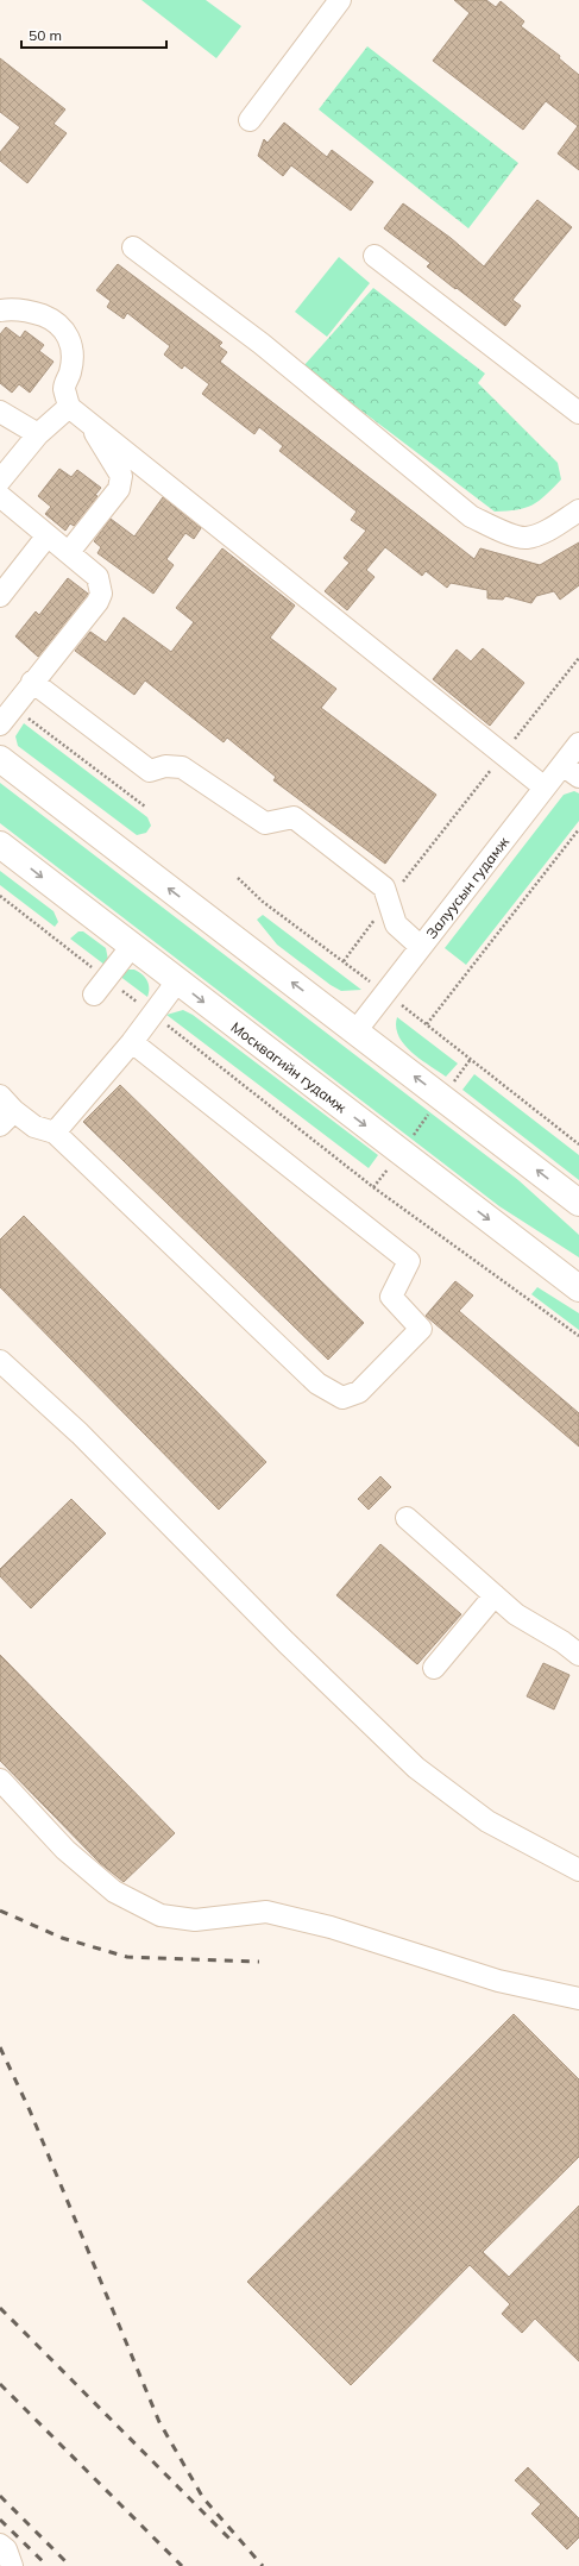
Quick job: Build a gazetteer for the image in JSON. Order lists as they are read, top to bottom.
{
  "streets": {
    "highway": ["Москвагийн гудамж"],
    "street": ["Залуусын гудамж"]
  },
  "scale_bar": "50 m"
}
